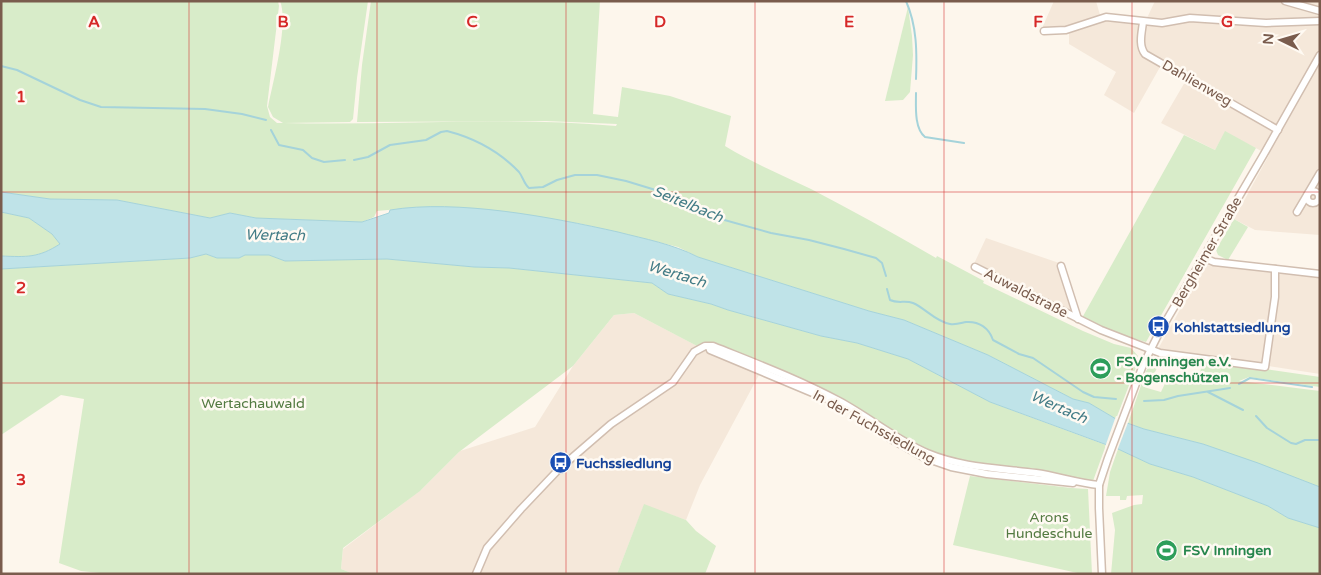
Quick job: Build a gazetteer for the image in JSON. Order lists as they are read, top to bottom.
{
  "streets": {
    "street": [
      "Dahlienweg",
      "Bergheimer Straße",
      "Auwaldstraße",
      "In der Fuchssiedlung"
    ]
  },
  "crossings": [
    ["Dahlienweg", "Bergheimer Straße"],
    ["Bergheimer Straße", "Auwaldstraße"],
    ["Bergheimer Straße", "In der Fuchssiedlung"]
  ],
  "water": ["Seitelbach", "Wertach"],
  "parks": ["Wertachauwald", "Arons Hundeschule"],
  "places": {
    "bus stop": ["Kohlstattsiedlung", "Fuchssiedlung"],
    "sports": ["FSV Inningen e.V. - Bogenschützen", "FSV Inningen"]
  },
  "north": "left",
  "grid": {
    "columns": [
      "A",
      "B",
      "C",
      "D",
      "E",
      "F",
      "G"
    ],
    "rows": ["1", "2", "3"]
  }
}
